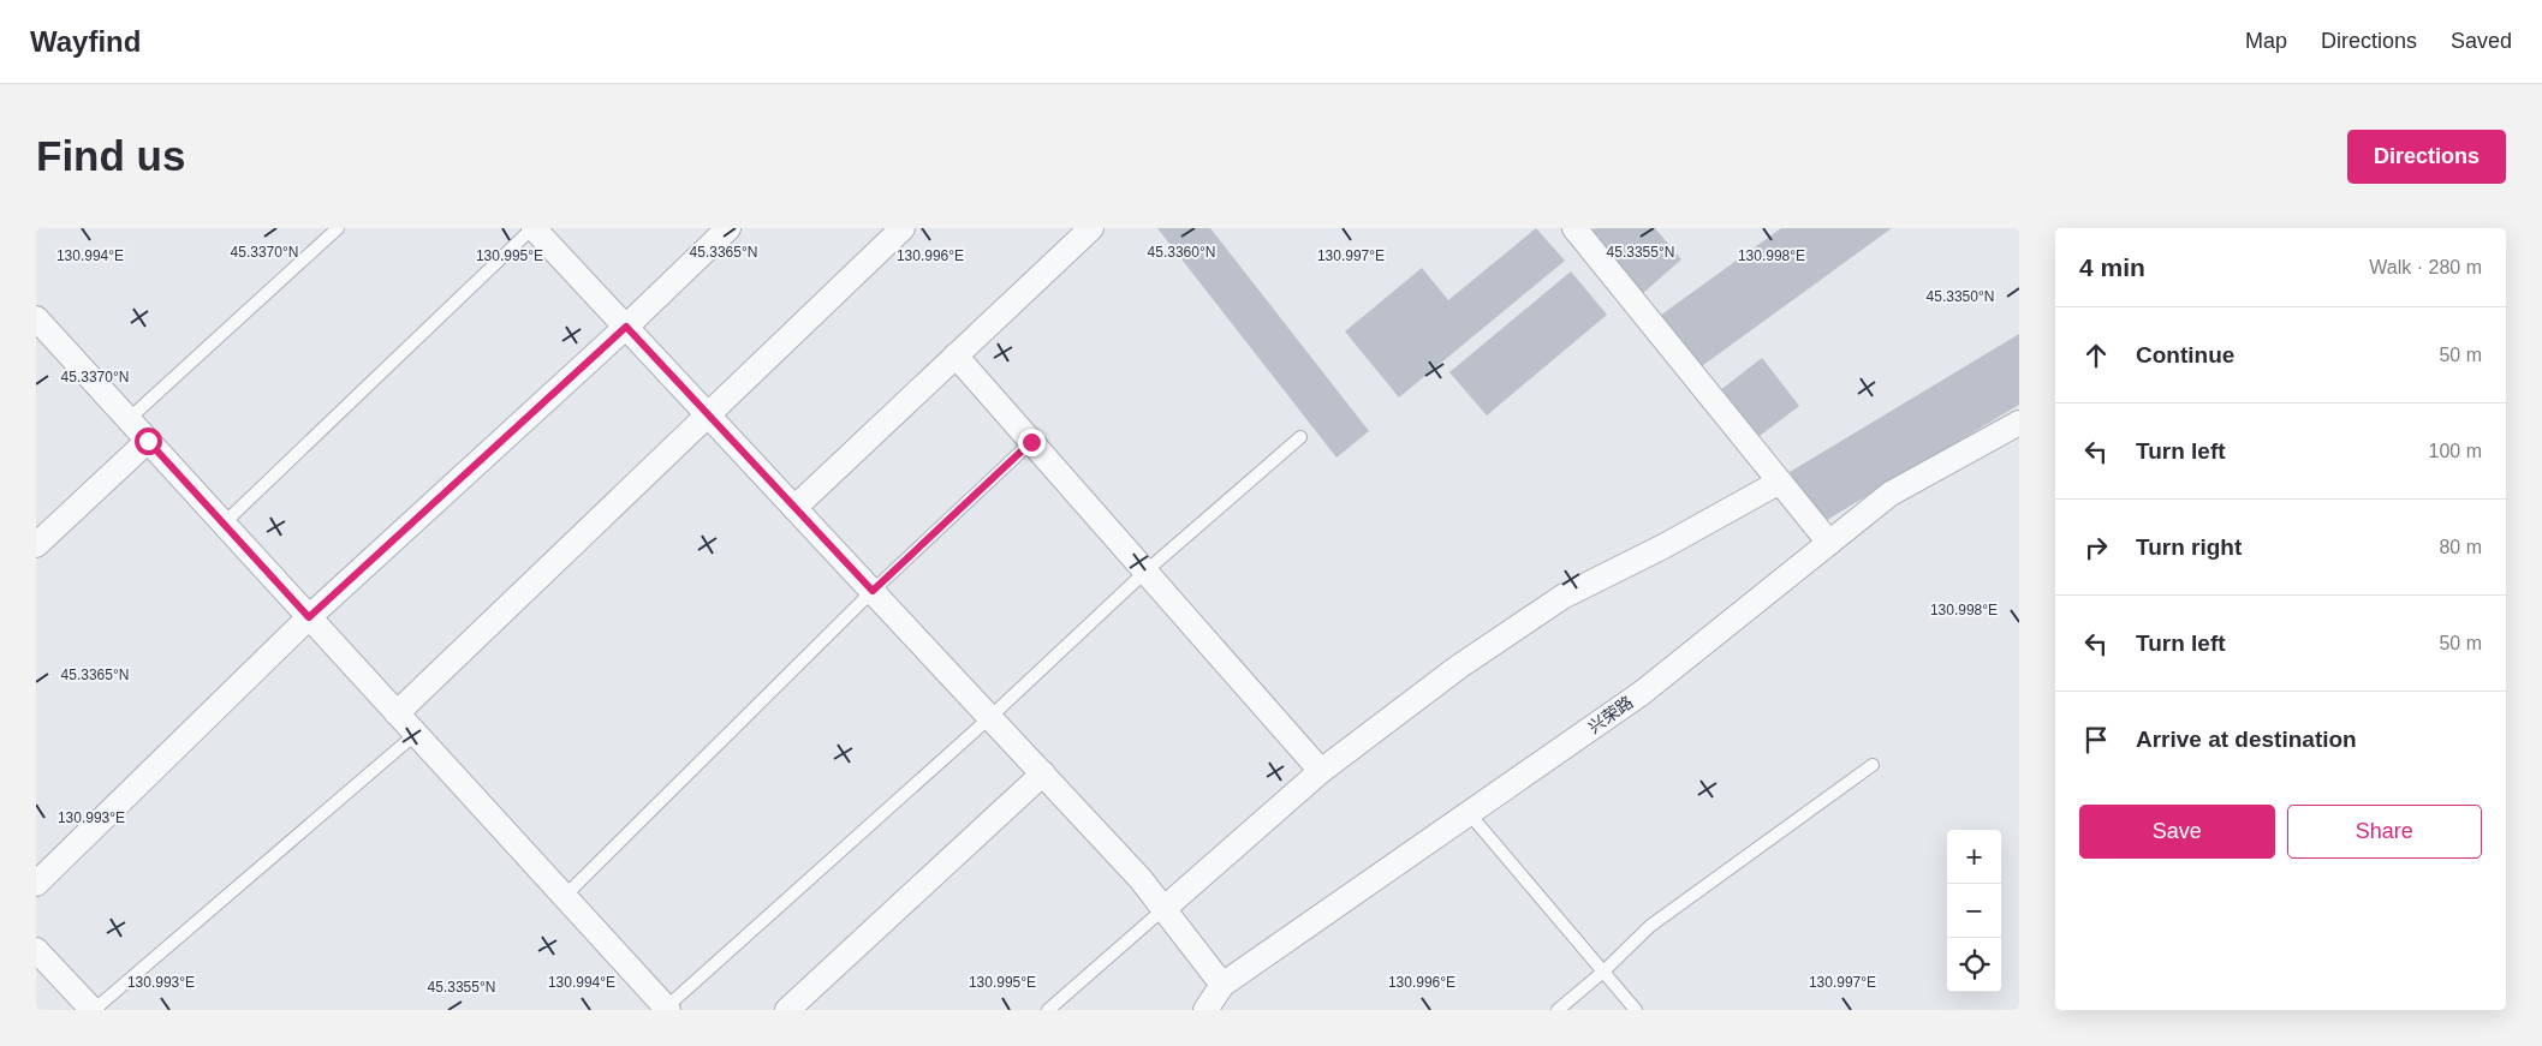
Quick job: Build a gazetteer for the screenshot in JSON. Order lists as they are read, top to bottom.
{
  "streets": {
    "street": ["兴荣路"]
  },
  "page": {
    "header": "Wayfind",
    "nav": ["Map", "Directions", "Saved"],
    "buttons": [
      "Directions",
      ["Save", "Share"]
    ],
    "title": "Find us",
    "heading": ["4 min", "Walk · 280 m"],
    "list": [
      ["Continue", "50 m"],
      ["Turn left", "100 m"],
      ["Turn right", "80 m"],
      ["Turn left", "50 m"],
      "Arrive at destination"
    ],
    "map_buttons": ["+", "−"]
  },
  "coordinates": [
    "45.3370°N",
    "45.3365°N",
    "45.3360°N",
    "45.3355°N",
    "130.994°E",
    "130.995°E",
    "130.996°E",
    "130.997°E",
    "130.998°E",
    "45.3350°N",
    "130.993°E"
  ]
}
